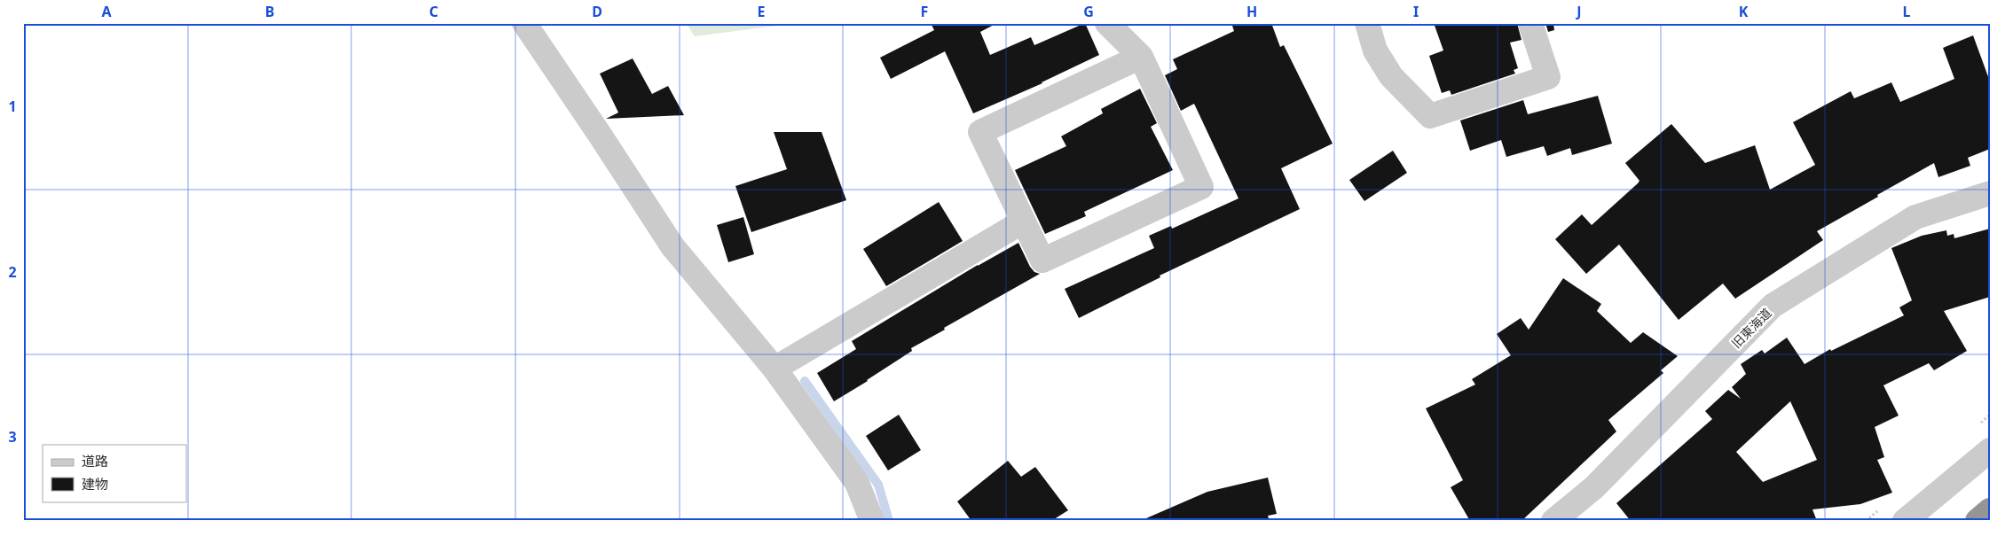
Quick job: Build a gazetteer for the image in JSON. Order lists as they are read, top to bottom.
{
  "streets": {
    "street": ["旧東海道"]
  },
  "legend": ["道路", "建物"],
  "grid": {
    "columns": [
      "A",
      "B",
      "C",
      "D",
      "E",
      "F",
      "G",
      "H",
      "I",
      "J",
      "K",
      "L"
    ],
    "rows": ["1", "2", "3"]
  }
}
